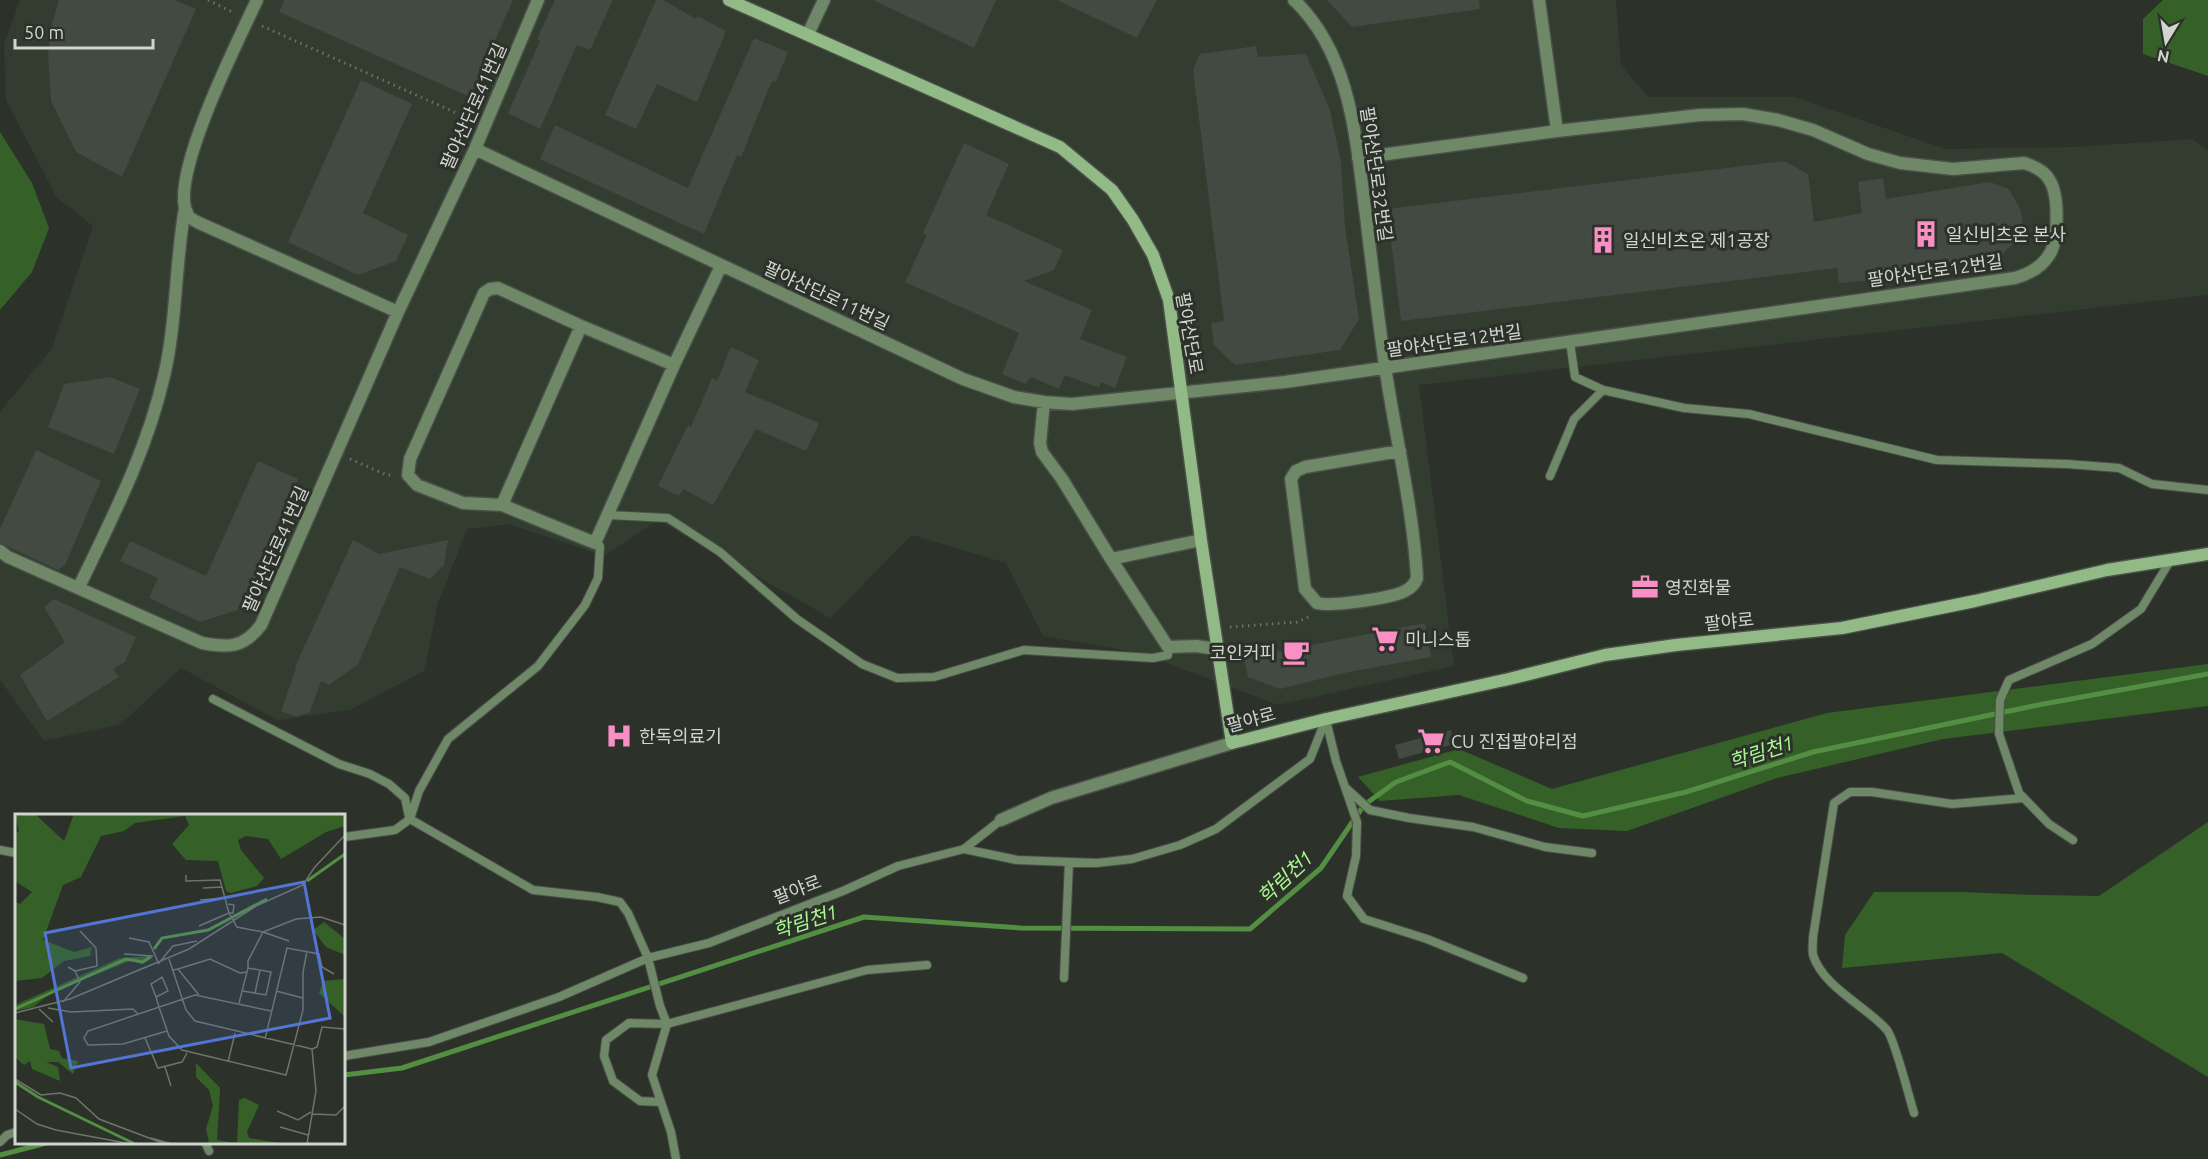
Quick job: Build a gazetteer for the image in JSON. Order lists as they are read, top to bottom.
{
  "streets": {
    "street": [
      "팔야산단로41번길",
      "팔야산단로32번길",
      "팔야산단로12번길",
      "팔야산단로11번길",
      "팔야산단로",
      "팔야로"
    ]
  },
  "crossings": [
    ["팔야산단로41번길", "팔야산단로11번길"],
    ["팔야산단로32번길", "팔야산단로12번길"],
    ["팔야산단로12번길", "팔야산단로11번길"],
    ["팔야산단로12번길", "팔야산단로"],
    ["팔야산단로11번길", "팔야산단로"],
    ["팔야산단로", "팔야로"]
  ],
  "water": ["학림천1"],
  "places": {
    "building": ["일신비츠온 본사", "일신비츠온 제1공장"],
    "office": ["영진화물"],
    "supermarket": ["미니스톱", "CU 진접팔야리점"],
    "cafe": ["코인커피"],
    "hospital": ["한독의료기"]
  },
  "scale_bar": "50 m",
  "north": "bottom"
}
